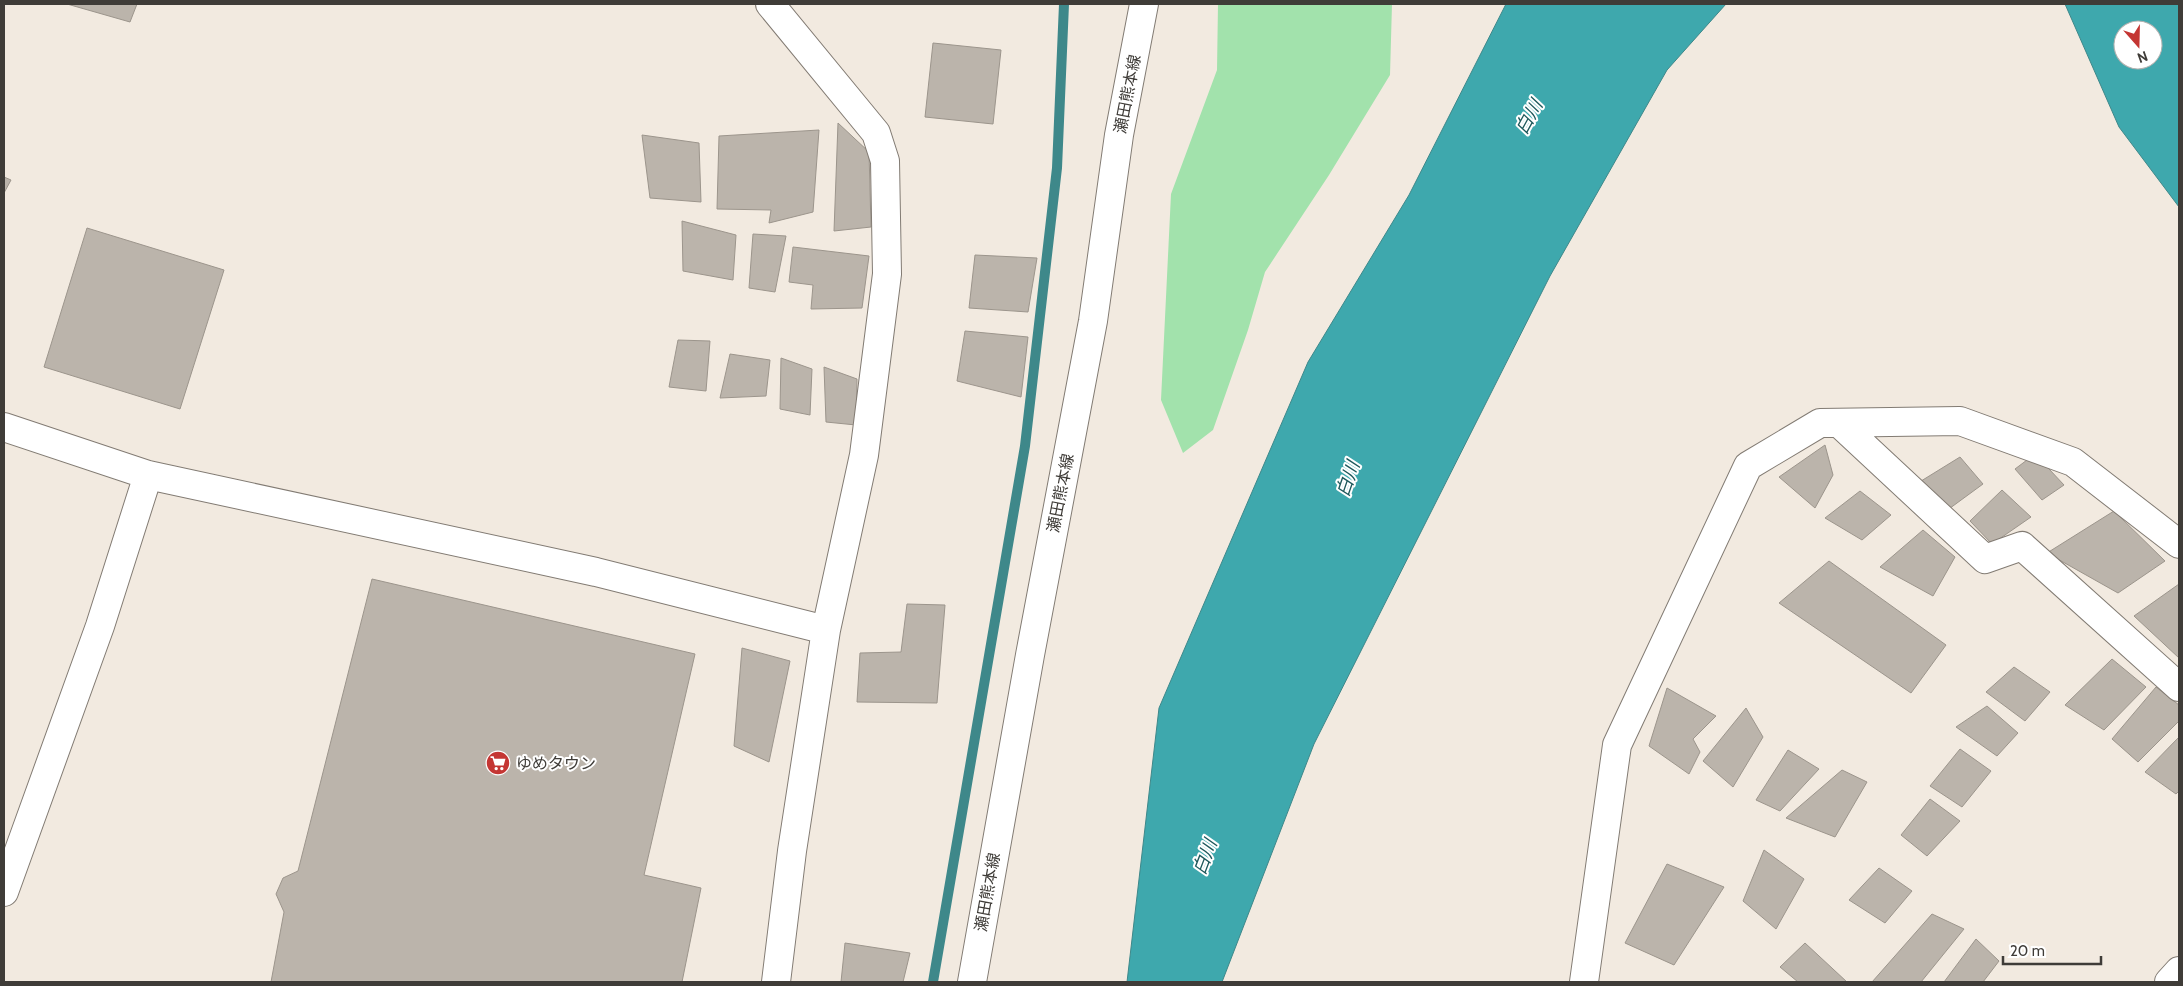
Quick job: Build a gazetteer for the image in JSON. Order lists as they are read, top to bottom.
{
  "streets": {
    "street": ["瀬田熊本線"]
  },
  "water": ["白川"],
  "places": {
    "supermarket": ["ゆめタウン"]
  },
  "scale_bar": "20 m",
  "north": "bottom"
}
